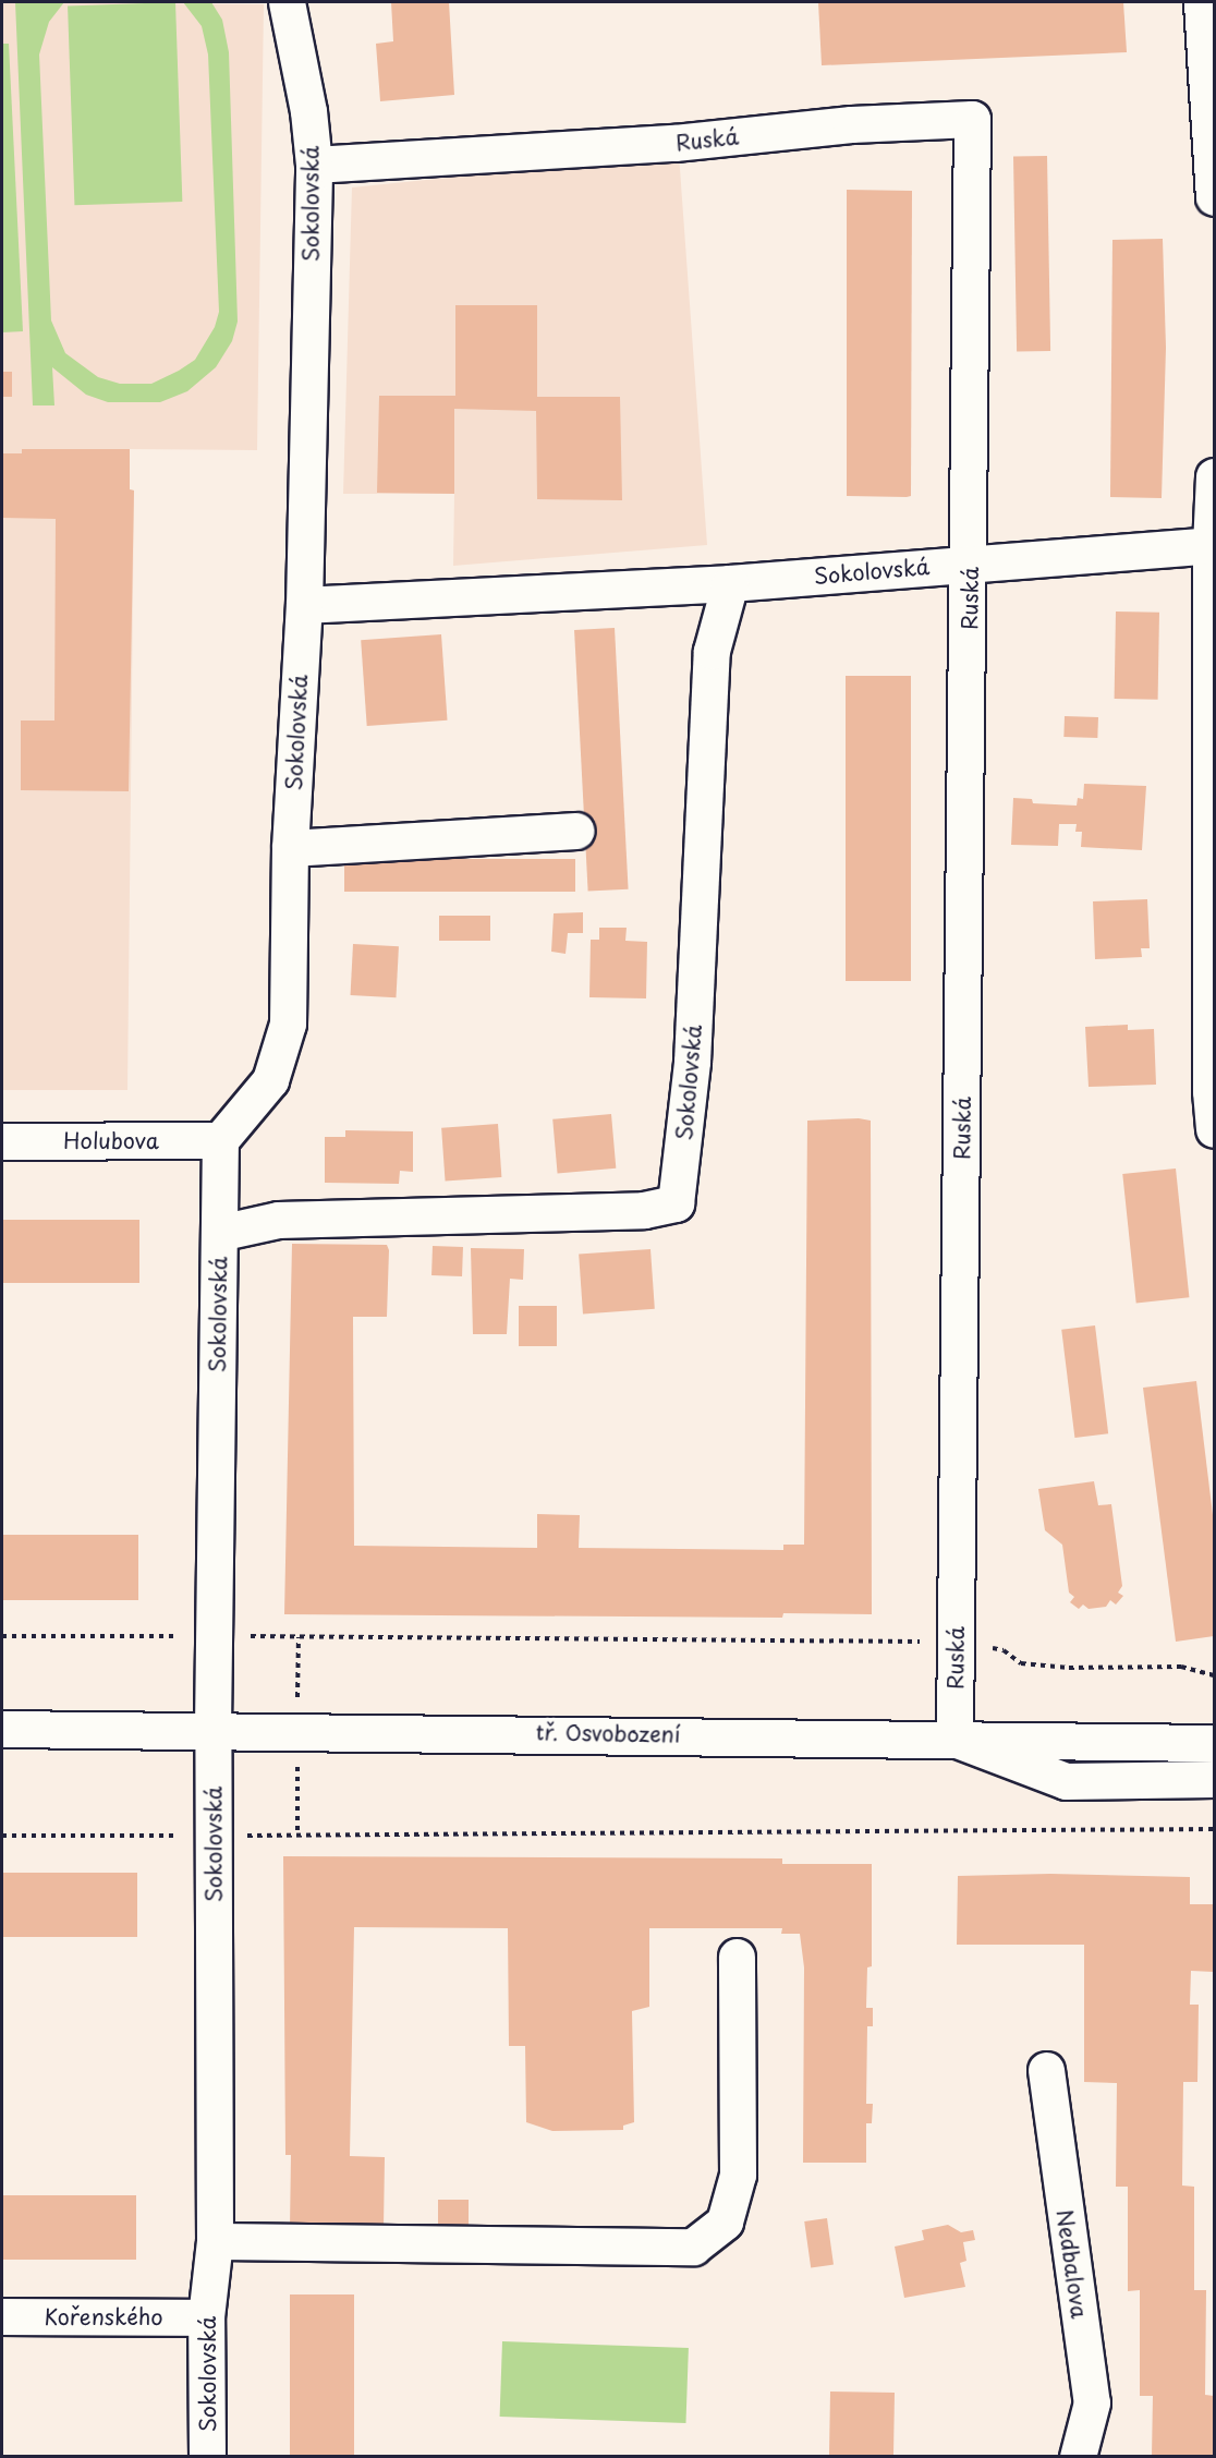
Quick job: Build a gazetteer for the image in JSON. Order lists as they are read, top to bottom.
{
  "streets": {
    "street": [
      "Ruská",
      "Sokolovská",
      "Holubova",
      "tř. Osvobození",
      "Nedbalova",
      "Kořenského"
    ]
  },
  "crossings": [
    ["Ruská", "Sokolovská"],
    ["Ruská", "tř. Osvobození"],
    ["Sokolovská", "Holubova"],
    ["Sokolovská", "tř. Osvobození"],
    ["Sokolovská", "Kořenského"]
  ]
}
